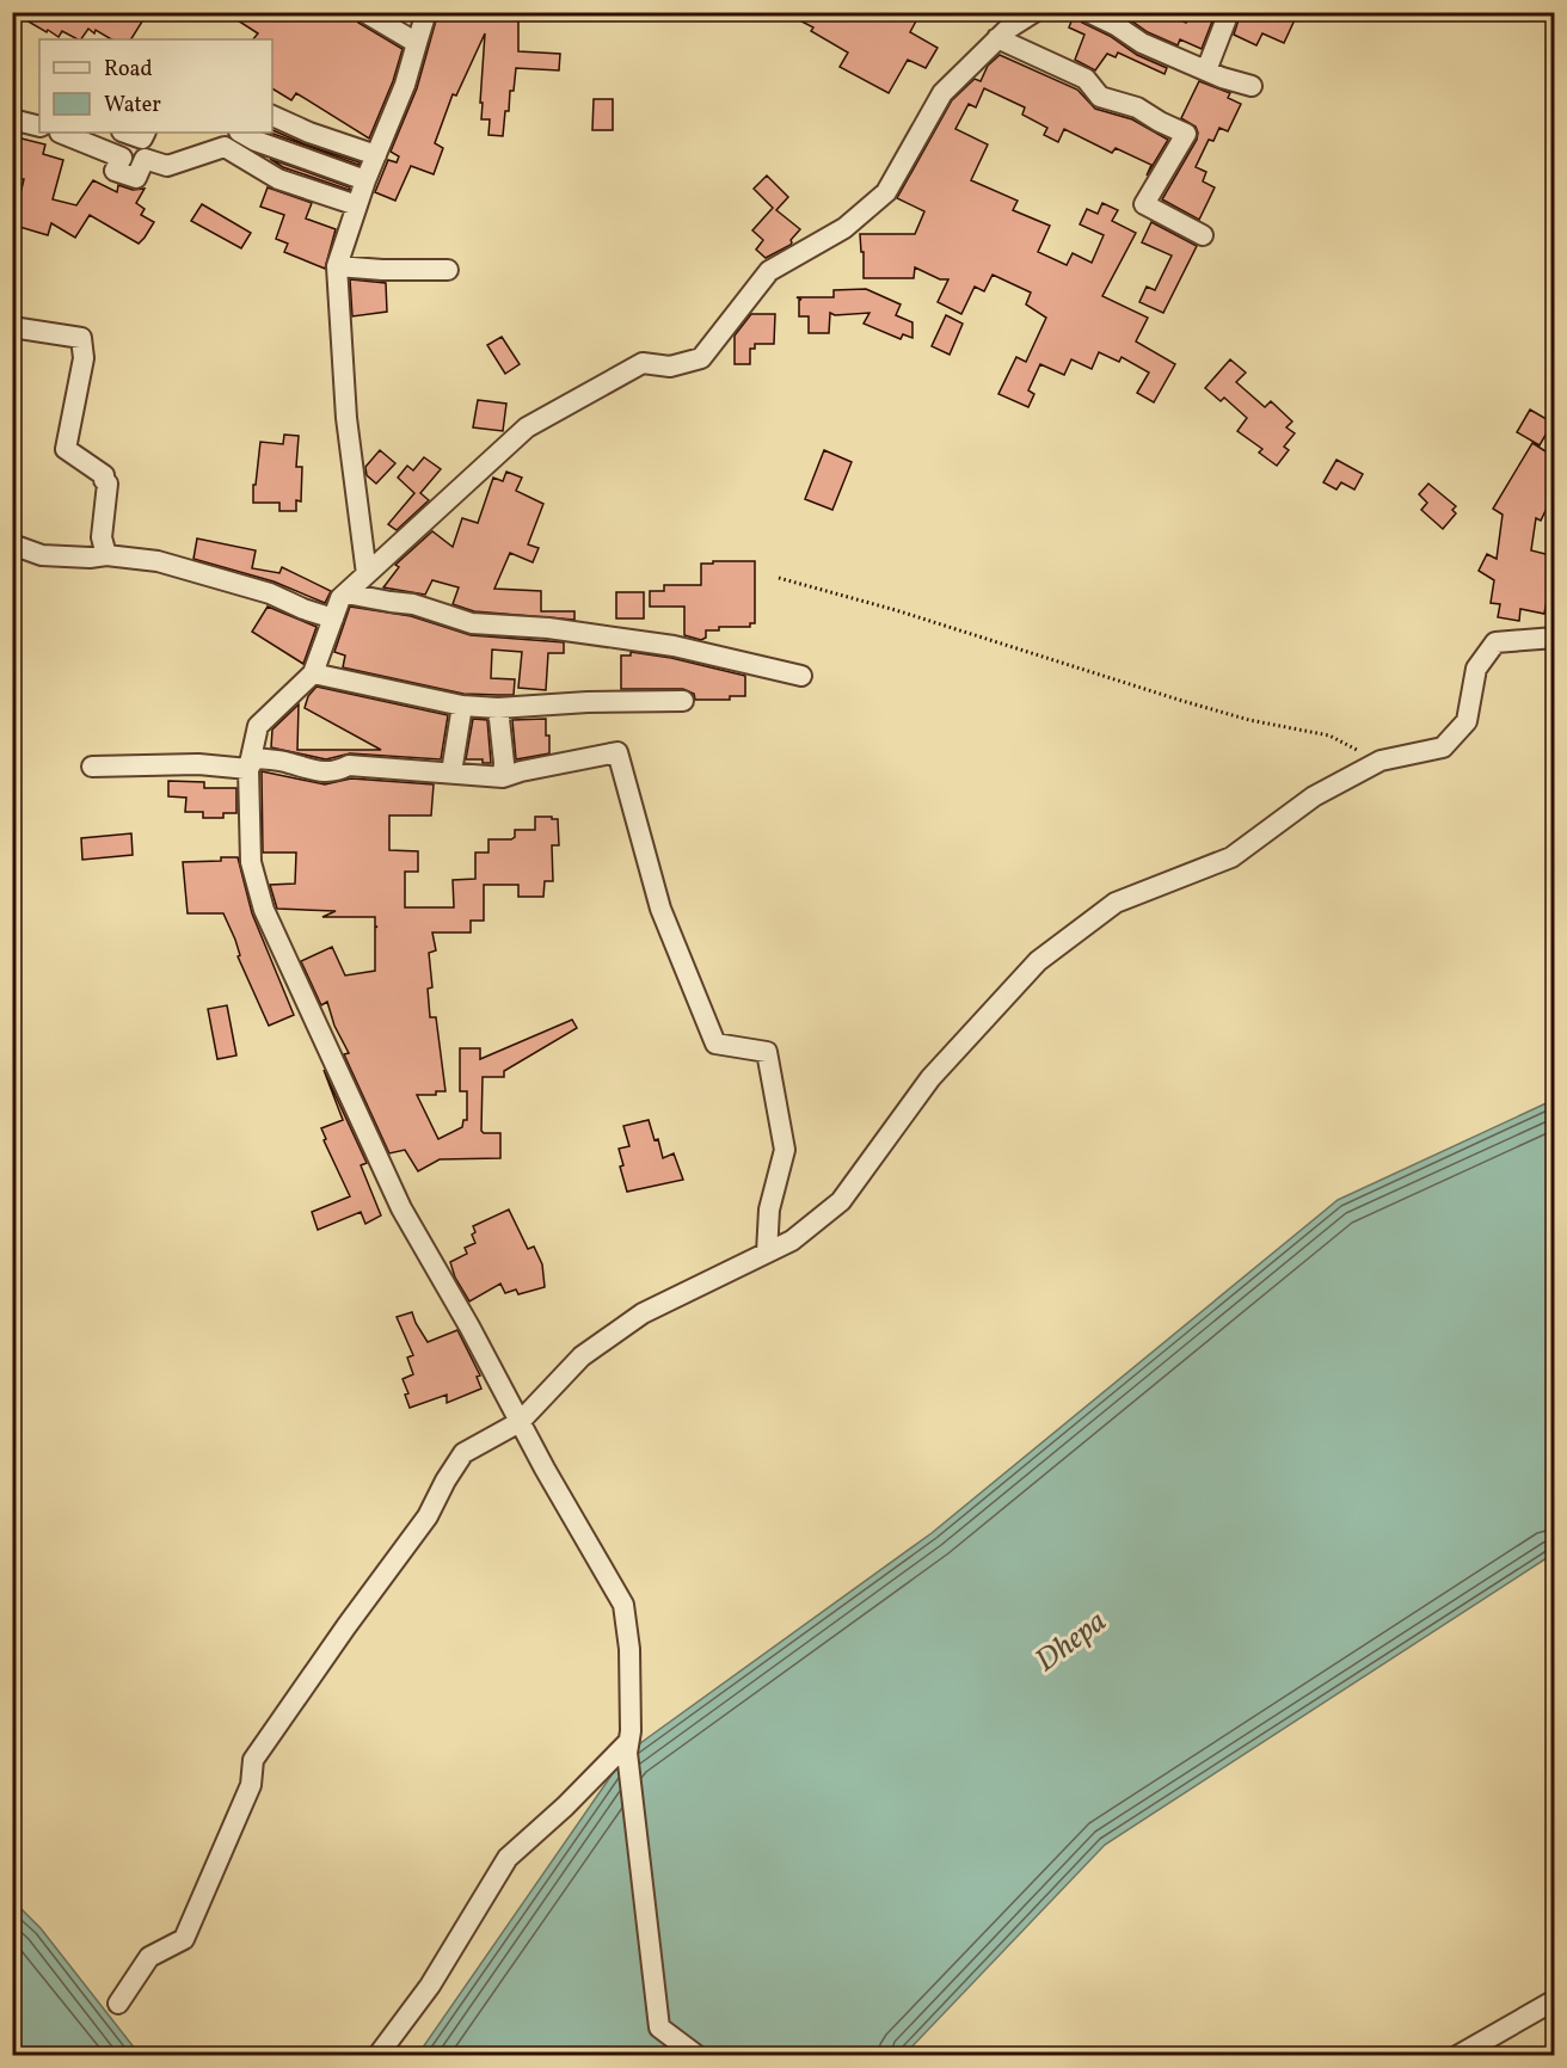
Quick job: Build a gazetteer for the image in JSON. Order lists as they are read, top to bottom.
{
  "water": ["Dhepa"],
  "legend": ["Road", "Water"]
}
